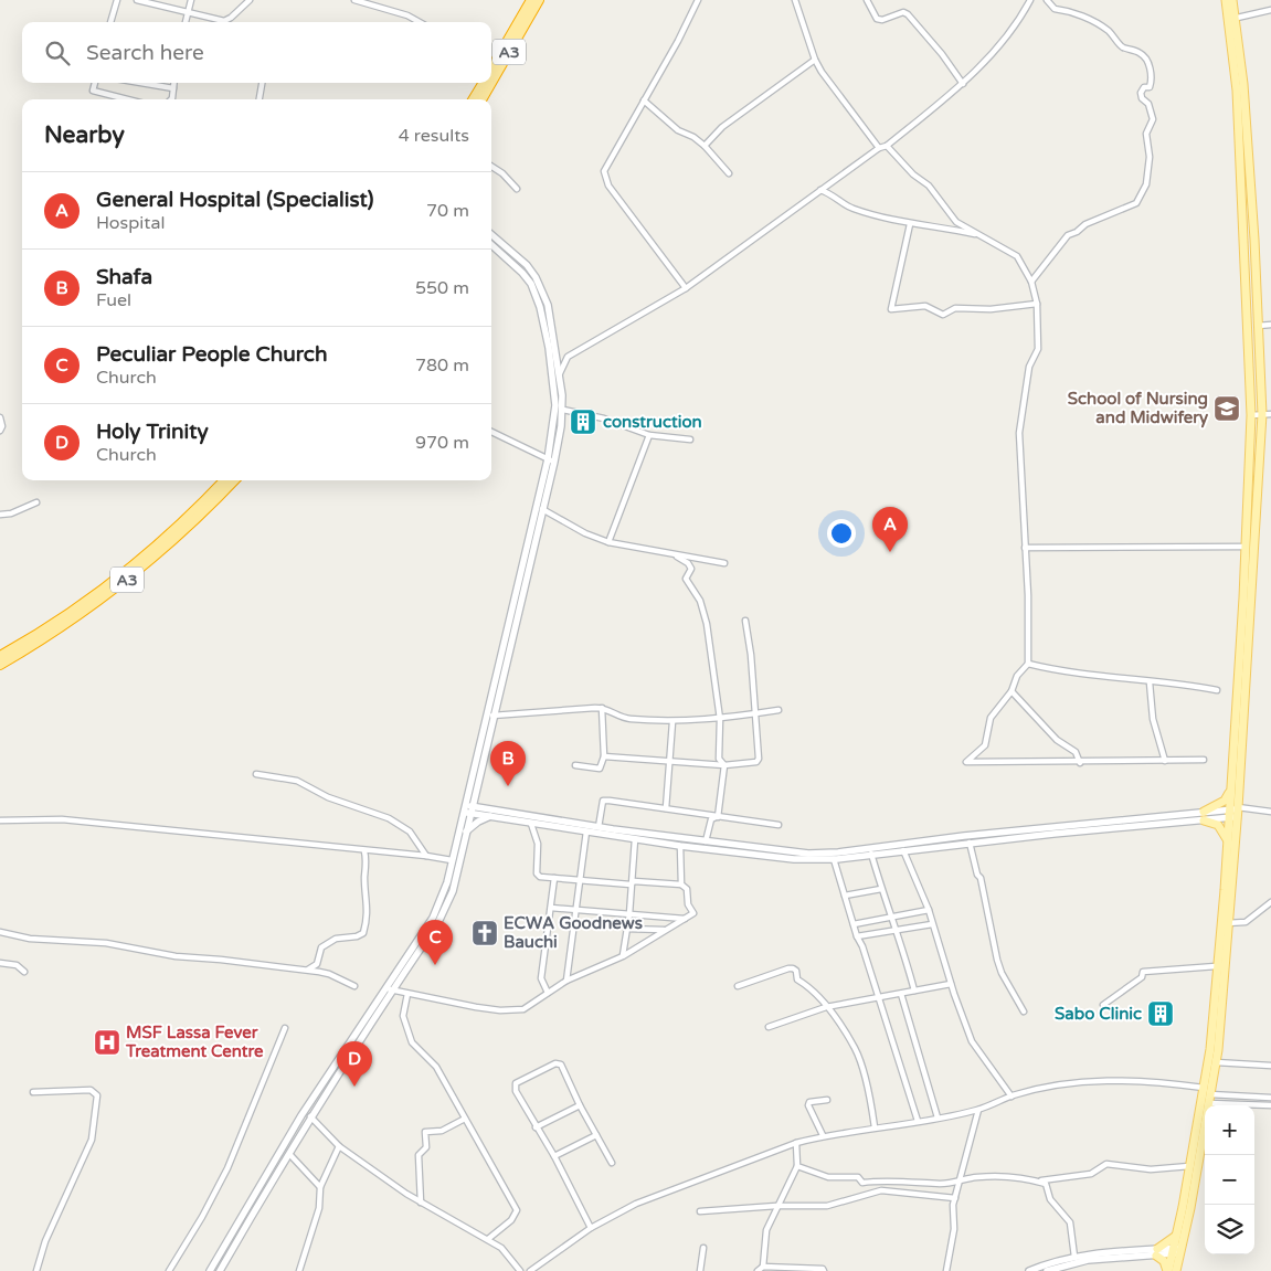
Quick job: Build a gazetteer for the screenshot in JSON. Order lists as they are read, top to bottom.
{
  "streets": {
    "highway": ["A3"]
  },
  "places": {
    "school or university": ["School of Nursing and Midwifery"],
    "building": ["construction", "Sabo Clinic"],
    "church": ["ECWA Goodnews Bauchi"],
    "hospital": ["MSF Lassa Fever Treatment Centre"]
  },
  "page": {
    "search": "Search here",
    "heading": ["Nearby", "4 results"],
    "list": [
      {
        "mark": "A",
        "name": "General Hospital (Specialist)",
        "note": "Hospital",
        "value": "70 m"
      },
      {
        "mark": "B",
        "name": "Shafa",
        "note": "Fuel",
        "value": "550 m"
      },
      {
        "mark": "C",
        "name": "Peculiar People Church",
        "note": "Church",
        "value": "780 m"
      },
      {
        "mark": "D",
        "name": "Holy Trinity",
        "note": "Church",
        "value": "970 m"
      }
    ],
    "pins": [
      "A",
      "B",
      "C",
      "D"
    ],
    "map_buttons": ["+", "−"]
  }
}
